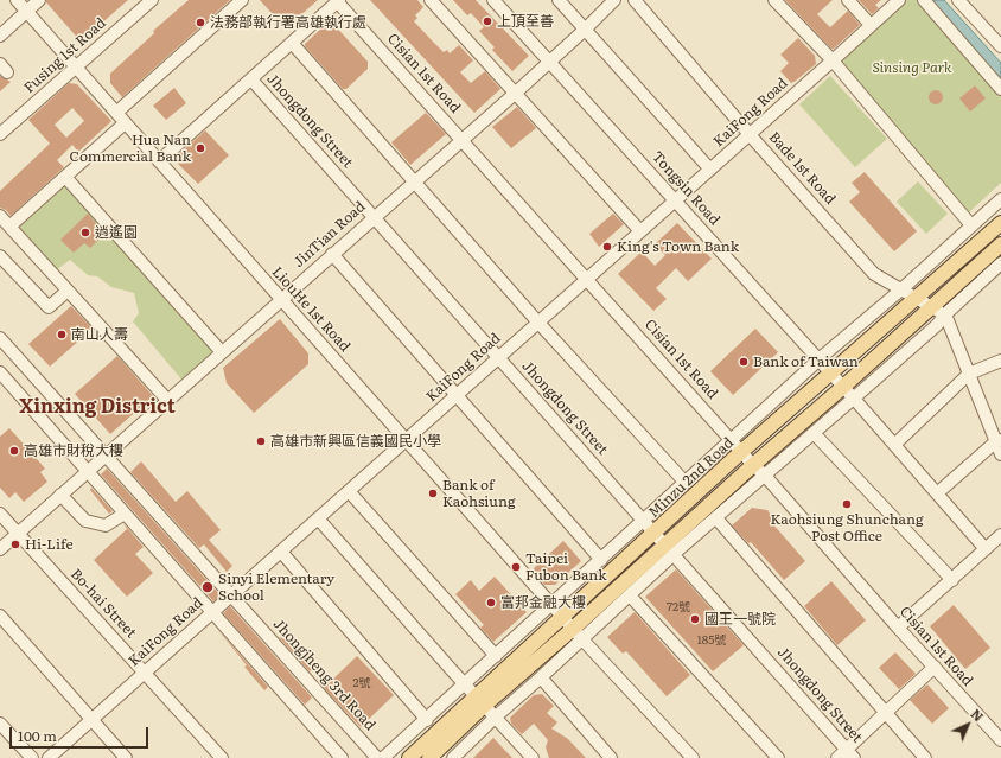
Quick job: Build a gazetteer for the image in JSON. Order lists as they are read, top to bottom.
{
  "streets": {
    "main road": ["Minzu 2nd Road"],
    "street": [
      "Fusing 1st Road",
      "Cisian 1st Road",
      "KaiFong Road",
      "Jhongdong Street",
      "Bade 1st Road",
      "Tongsin Road",
      "JinTian Road",
      "LiouHe 1st Road",
      "Bo-hai Street",
      "Jhongjheng 3rd Road"
    ]
  },
  "crossings": [
    ["Fusing 1st Road", "LiouHe 1st Road"],
    ["Cisian 1st Road", "KaiFong Road"],
    ["Cisian 1st Road", "JinTian Road"],
    ["Cisian 1st Road", "Minzu 2nd Road"],
    ["KaiFong Road", "Jhongdong Street"],
    ["KaiFong Road", "Bade 1st Road"],
    ["KaiFong Road", "Tongsin Road"],
    ["KaiFong Road", "LiouHe 1st Road"],
    ["KaiFong Road", "Bo-hai Street"],
    ["KaiFong Road", "Jhongjheng 3rd Road"],
    ["Jhongdong Street", "JinTian Road"],
    ["Jhongdong Street", "Minzu 2nd Road"],
    ["Bade 1st Road", "Minzu 2nd Road"],
    ["Tongsin Road", "JinTian Road"],
    ["Tongsin Road", "Minzu 2nd Road"],
    ["JinTian Road", "LiouHe 1st Road"],
    ["JinTian Road", "Bo-hai Street"],
    ["JinTian Road", "Jhongjheng 3rd Road"],
    ["LiouHe 1st Road", "Minzu 2nd Road"]
  ],
  "districts": ["Xinxing District"],
  "parks": ["Sinsing Park"],
  "places": [
    "上頂至善",
    "法務部執行署高雄執行處",
    "Hua Nan Commercial Bank",
    "逍遙園",
    "King's Town Bank",
    "南山人壽",
    "Bank of Taiwan",
    "高雄市新興區信義國民小學",
    "高雄市財稅大樓",
    "Bank of Kaohsiung",
    "Kaohsiung Shunchang Post Office",
    "Hi-Life",
    "Taipei Fubon Bank",
    "Sinyi Elementary School",
    "富邦金融大樓",
    "國王一號院"
  ],
  "house_numbers": ["72號", "185號", "2號"],
  "scale_bar": "100 m",
  "north": "top right"
}
